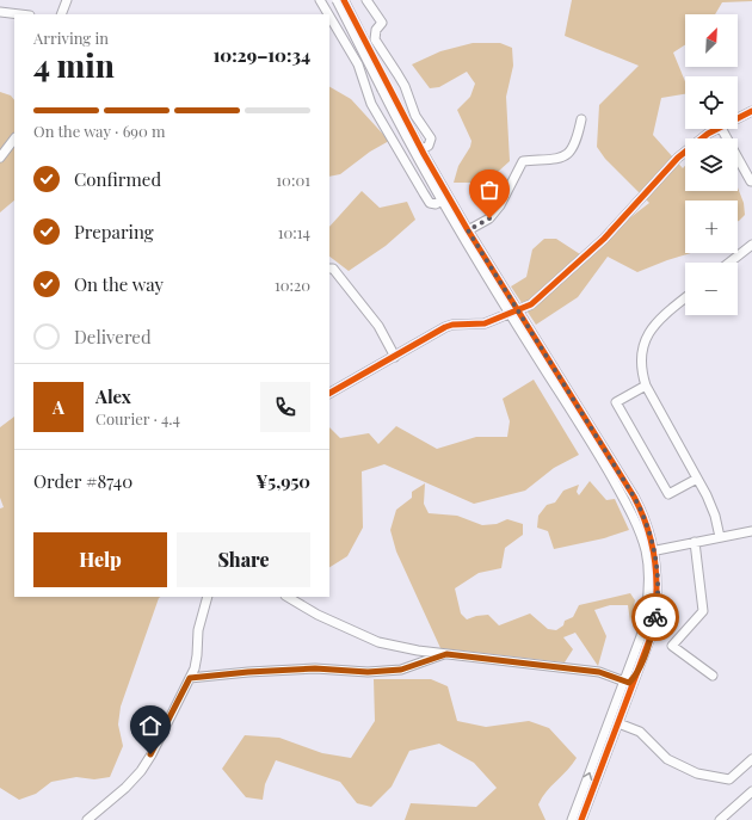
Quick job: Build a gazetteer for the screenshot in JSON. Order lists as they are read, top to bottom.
{
  "north": "top right",
  "page": {
    "map_buttons": ["+", "−"],
    "heading": ["4 min", "Arriving in", "10:29–10:34"],
    "panel": [
      "Alex",
      "Courier · 4.4",
      "Order #8740",
      "¥5,950"
    ],
    "bar": "On the way · 690 m",
    "list": [
      ["Confirmed", "10:01"],
      ["Preparing", "10:14"],
      ["On the way", "10:20"],
      "Delivered"
    ],
    "round": "A",
    "buttons": ["Help", "Share"]
  }
}
